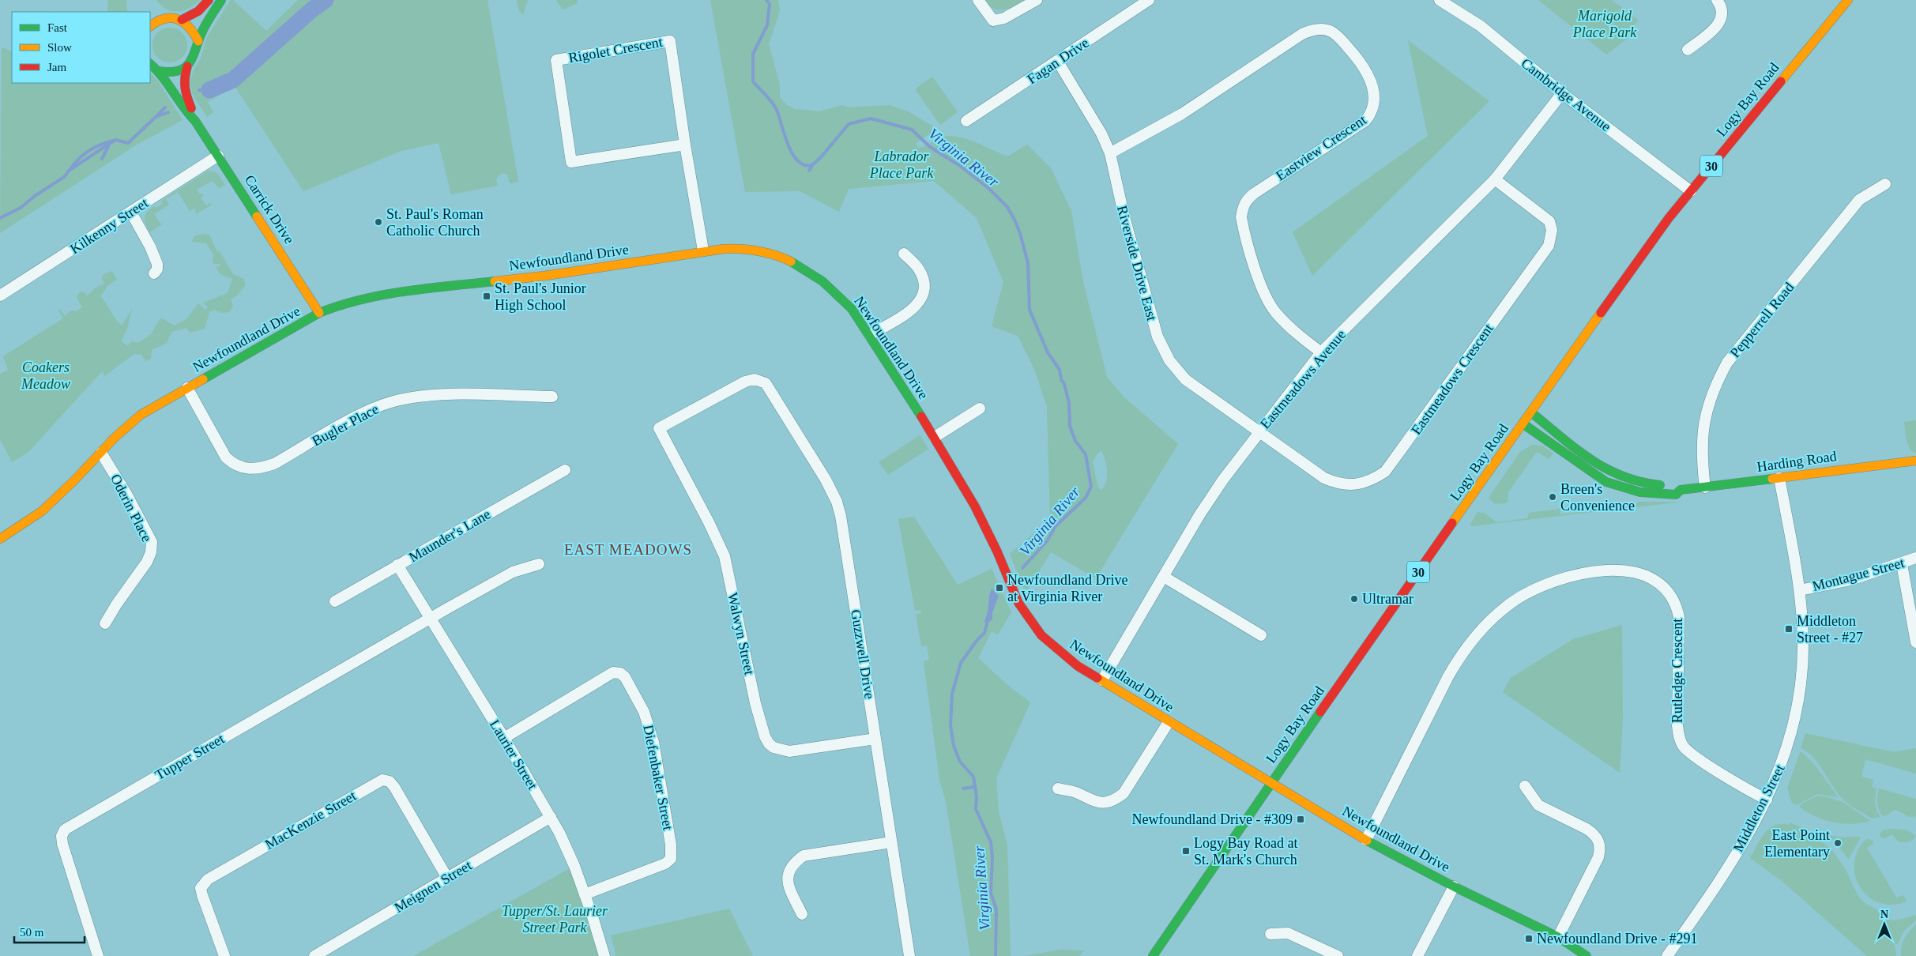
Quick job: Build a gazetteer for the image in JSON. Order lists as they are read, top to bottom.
{
  "streets": {
    "street": [
      "Rigolet Crescent",
      "Fagan Drive",
      "Cambridge Avenue",
      "Logy Bay Road",
      "Eastview Crescent",
      "30",
      "Carrick Drive",
      "Kilkenny Street",
      "Newfoundland Drive",
      "Riverside Drive East",
      "Pepperrell Road",
      "Eastmeadows Avenue",
      "Eastmeadows Crescent",
      "Bugler Place",
      "Harding Road",
      "Oderin Place",
      "Maunder's Lane",
      "Montague Street",
      "Walwyn Street",
      "Guzzwell Drive",
      "Rutledge Crescent",
      "Laurier Street",
      "Tupper Street",
      "Diefenbaker Street",
      "Middleton Street",
      "MacKenzie Street",
      "Meignen Street"
    ]
  },
  "crossings": [
    ["Rigolet Crescent", "Newfoundland Drive"],
    ["Fagan Drive", "Riverside Drive East"],
    ["Cambridge Avenue", "Logy Bay Road"],
    ["Cambridge Avenue", "Eastmeadows Avenue"],
    ["Logy Bay Road", "Newfoundland Drive"],
    ["Logy Bay Road", "Harding Road"],
    ["Eastview Crescent", "Riverside Drive East"],
    ["Eastview Crescent", "Eastmeadows Avenue"],
    ["Carrick Drive", "Kilkenny Street"],
    ["Carrick Drive", "Newfoundland Drive"],
    ["Newfoundland Drive", "Eastmeadows Avenue"],
    ["Newfoundland Drive", "Bugler Place"],
    ["Newfoundland Drive", "Oderin Place"],
    ["Newfoundland Drive", "Rutledge Crescent"],
    ["Riverside Drive East", "Eastmeadows Avenue"],
    ["Riverside Drive East", "Eastmeadows Crescent"],
    ["Pepperrell Road", "Harding Road"],
    ["Eastmeadows Avenue", "Eastmeadows Crescent"],
    ["Harding Road", "Middleton Street"],
    ["Maunder's Lane", "Laurier Street"],
    ["Montague Street", "Middleton Street"],
    ["Walwyn Street", "Guzzwell Drive"],
    ["Rutledge Crescent", "Middleton Street"],
    ["Laurier Street", "Tupper Street"],
    ["Laurier Street", "Diefenbaker Street"],
    ["Laurier Street", "Meignen Street"],
    ["MacKenzie Street", "Meignen Street"]
  ],
  "districts": ["EAST MEADOWS"],
  "water": ["Virginia River"],
  "parks": [
    "Marigold Place Park",
    "Labrador Place Park",
    "Coakers Meadow",
    "Tupper/St. Laurier Street Park"
  ],
  "places": {
    "other": [
      "St. Paul's Roman Catholic Church",
      "Breen's Convenience",
      "Ultramar",
      "East Point Elementary"
    ],
    "transit": [
      "St. Paul's Junior High School",
      "Newfoundland Drive at Virginia River",
      "Middleton Street - #27",
      "Newfoundland Drive - #309",
      "Logy Bay Road at St. Mark's Church",
      "Newfoundland Drive - #291"
    ]
  },
  "legend": ["Fast", "Slow", "Jam"],
  "scale_bar": "50 m",
  "north": "top"
}
